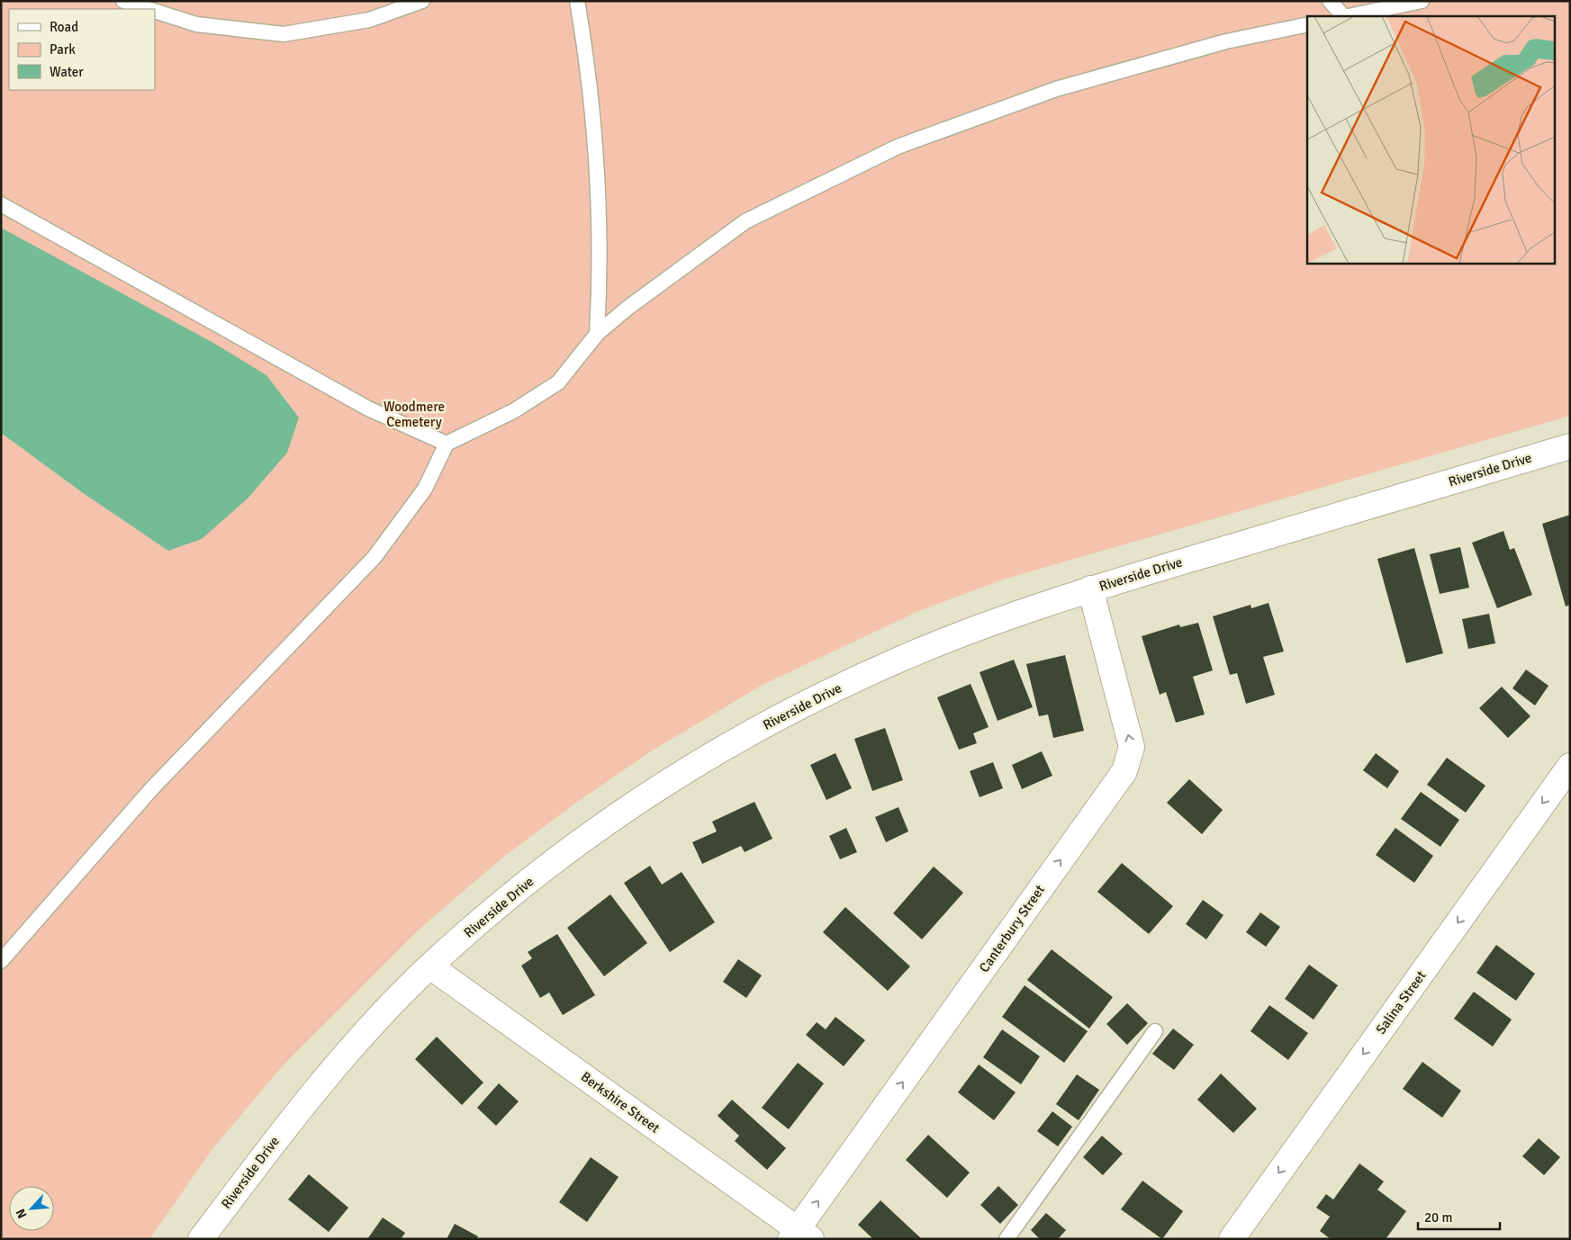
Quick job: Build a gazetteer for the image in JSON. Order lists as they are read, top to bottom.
{
  "streets": {
    "street": [
      "Riverside Drive",
      "Canterbury Street",
      "Salina Street",
      "Berkshire Street"
    ]
  },
  "crossings": [
    ["Riverside Drive", "Canterbury Street"],
    ["Riverside Drive", "Berkshire Street"],
    ["Canterbury Street", "Berkshire Street"]
  ],
  "one_way": ["Canterbury Street", "Salina Street"],
  "parks": ["Woodmere Cemetery"],
  "legend": ["Road", "Park", "Water"],
  "scale_bar": "20 m",
  "north": "bottom left"
}
